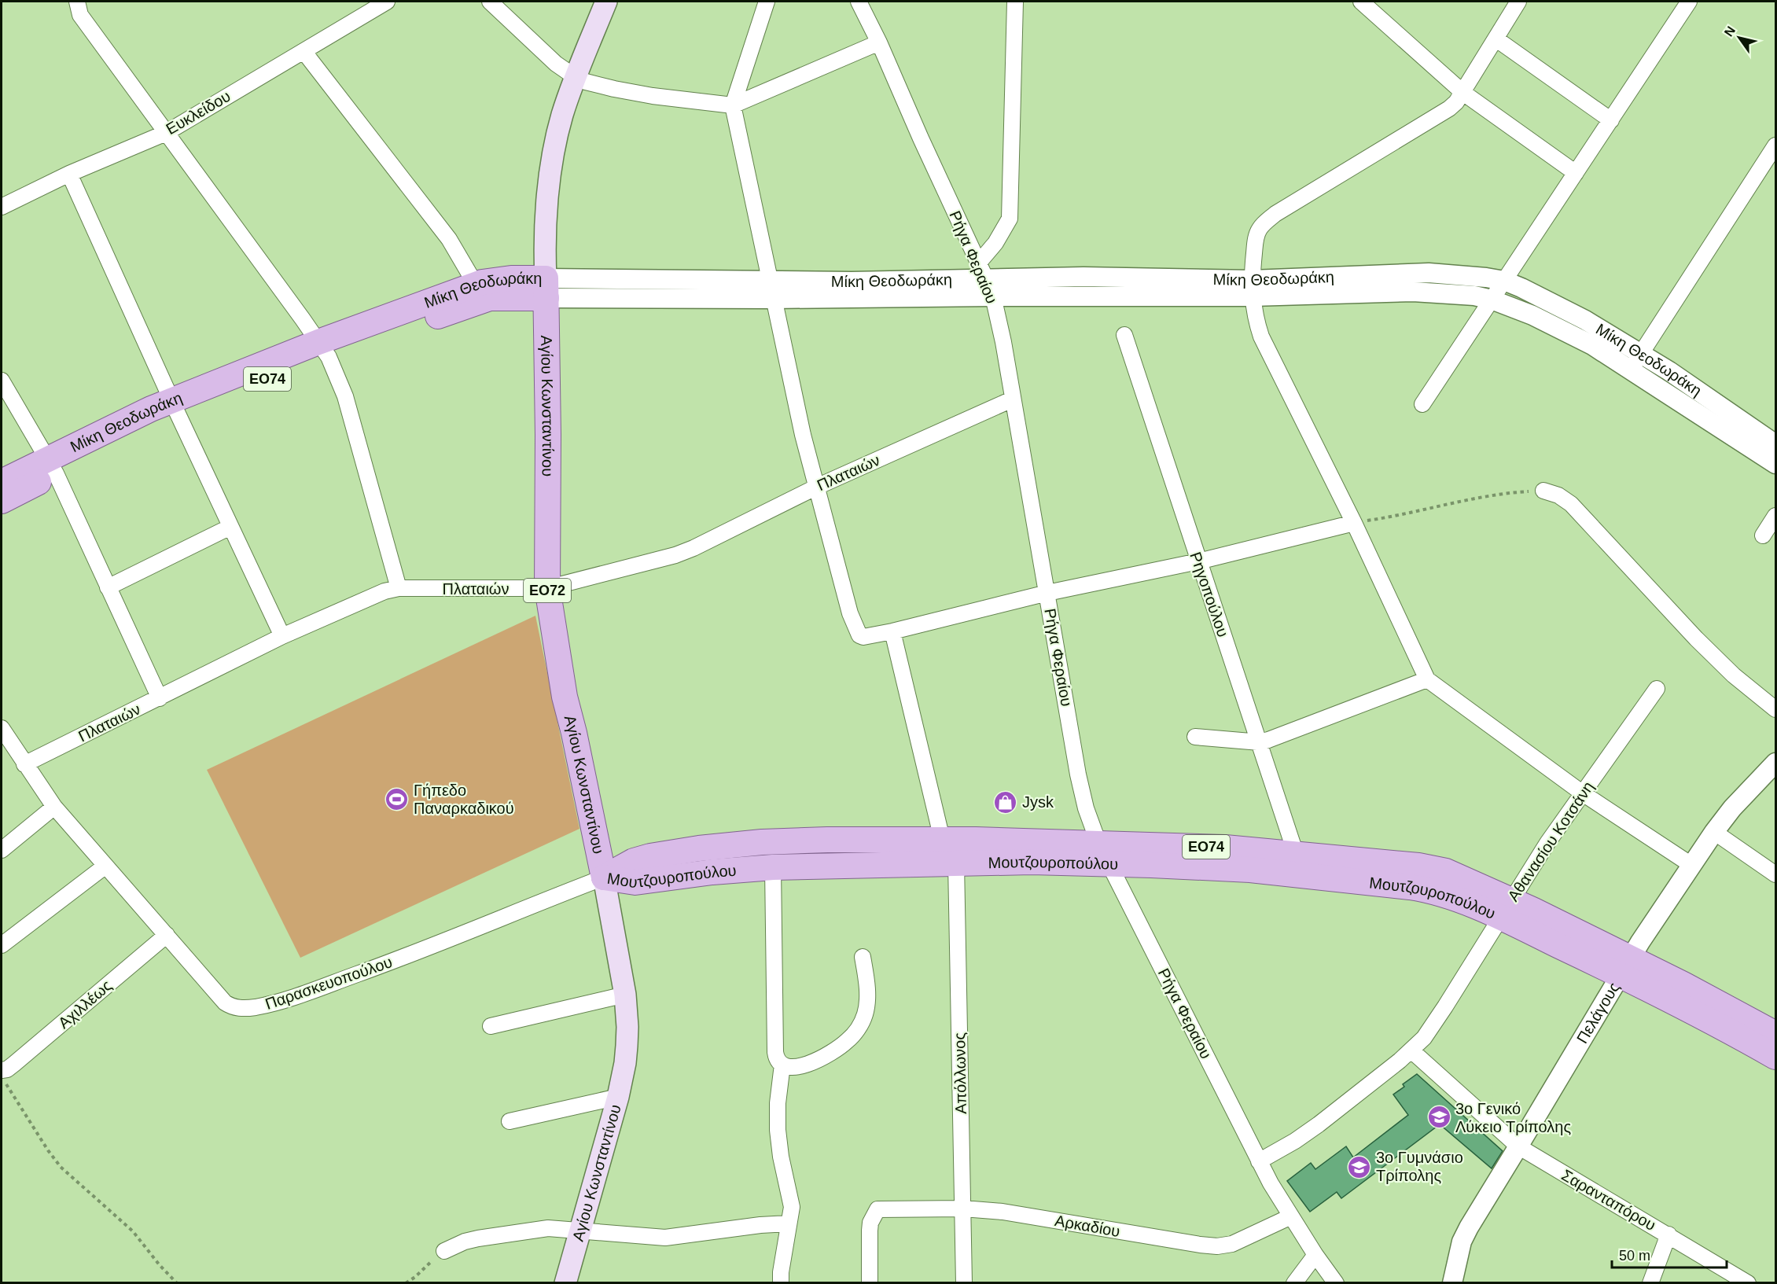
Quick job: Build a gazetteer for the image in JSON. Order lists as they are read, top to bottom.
{
  "streets": {
    "main road": [
      "Μίκη Θεοδωράκη",
      "ΕΟ74",
      "Αγίου Κωνσταντίνου",
      "ΕΟ72",
      "Μουτζουροπούλου"
    ],
    "street": [
      "Ευκλείδου",
      "Ρήγα Φεραίου",
      "Πλαταιών",
      "Ρηγοπούλου",
      "Αθανασίου Κοτσάνη",
      "Παρασκευοπούλου",
      "Αχιλλέως",
      "Πελάγους",
      "Απόλλωνος",
      "Σαρανταπόρου",
      "Αρκαδίου"
    ]
  },
  "crossings": [
    ["Ρήγα Φεραίου", "Μίκη Θεοδωράκη"],
    ["Ρήγα Φεραίου", "Πλαταιών"],
    ["Ρήγα Φεραίου", "Αθανασίου Κοτσάνη"],
    ["Ρήγα Φεραίου", "Μουτζουροπούλου"],
    ["Ρήγα Φεραίου", "Αρκαδίου"],
    ["Μίκη Θεοδωράκη", "Αγίου Κωνσταντίνου"],
    ["Μίκη Θεοδωράκη", "ΕΟ72"],
    ["Αγίου Κωνσταντίνου", "Πλαταιών"],
    ["Αγίου Κωνσταντίνου", "ΕΟ72"],
    ["Αγίου Κωνσταντίνου", "Μουτζουροπούλου"],
    ["Αγίου Κωνσταντίνου", "Παρασκευοπούλου"],
    ["Πλαταιών", "Παρασκευοπούλου"],
    ["Ρηγοπούλου", "Μουτζουροπούλου"],
    ["Αθανασίου Κοτσάνη", "Μουτζουροπούλου"],
    ["Αθανασίου Κοτσάνη", "Σαρανταπόρου"],
    ["Μουτζουροπούλου", "Παρασκευοπούλου"],
    ["Μουτζουροπούλου", "Πελάγους"],
    ["Μουτζουροπούλου", "Απόλλωνος"],
    ["Παρασκευοπούλου", "Αχιλλέως"],
    ["Πελάγους", "Σαρανταπόρου"],
    ["Απόλλωνος", "Αρκαδίου"]
  ],
  "places": {
    "sports": ["Γήπεδο Παναρκαδικού"],
    "shop": ["Jysk"],
    "school or university": ["3ο Γενικό Λύκειο Τρίπολης", "3ο Γυμνάσιο Τρίπολης"]
  },
  "scale_bar": "50 m",
  "north": "top left"
}
